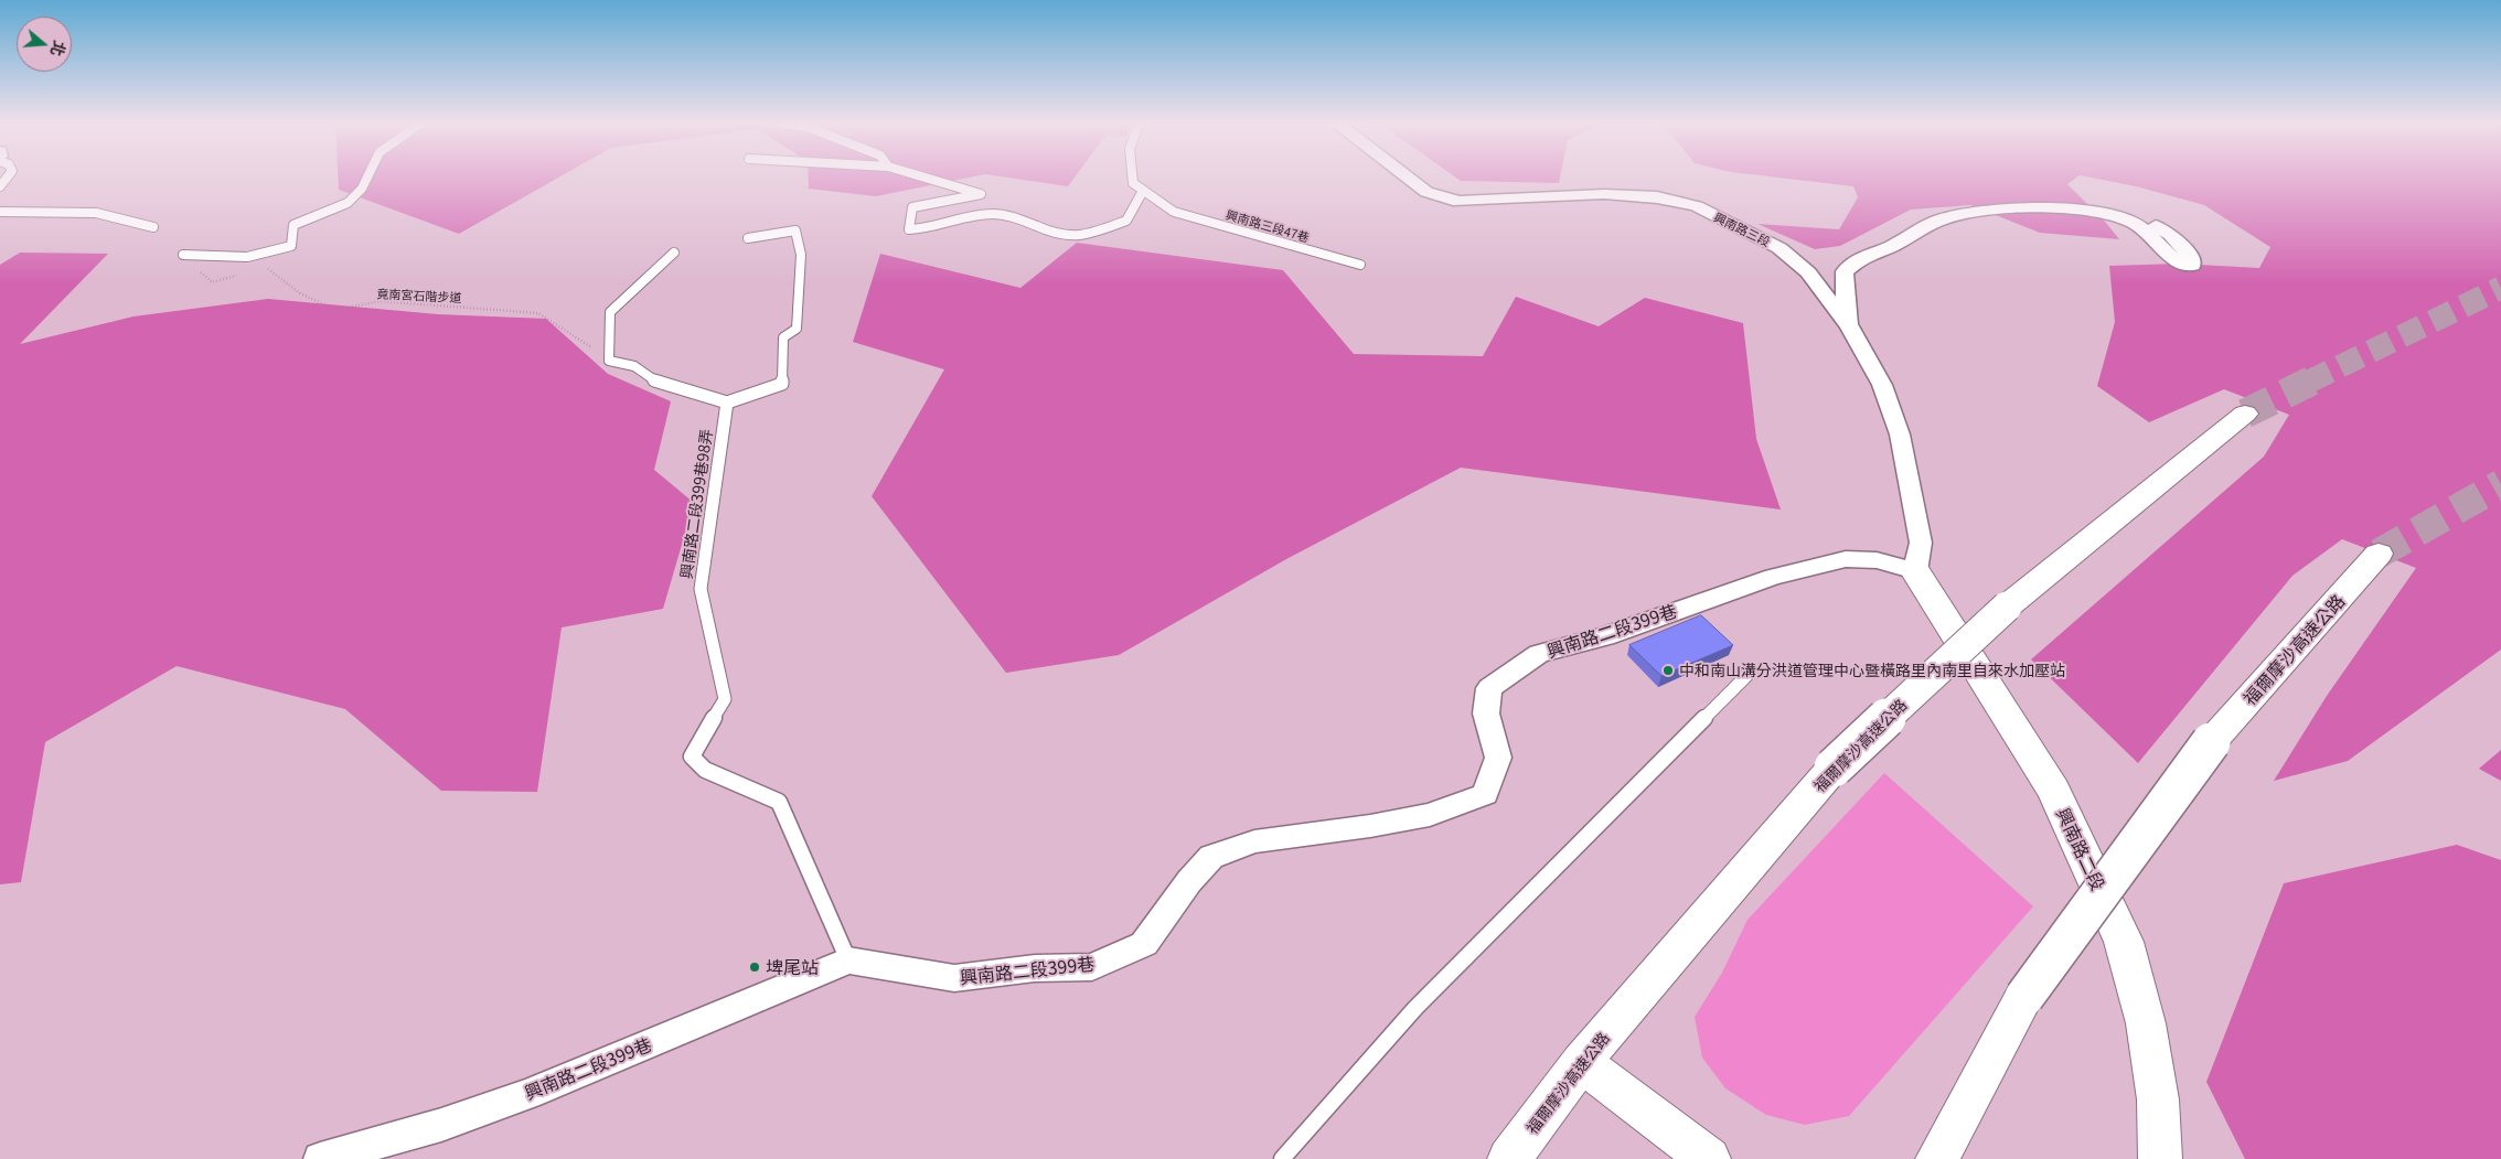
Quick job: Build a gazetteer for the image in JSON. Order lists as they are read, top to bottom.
{
  "streets": {
    "main road": ["福爾摩沙高速公路", "興南路二段"],
    "street": ["興南路三段", "興南路二段399巷"],
    "lane": ["興南路三段47巷", "興南路二段399巷98弄"],
    "path": ["竟南宮石階步道"]
  },
  "crossings": [
    ["興南路三段", "興南路二段399巷"],
    ["興南路三段", "興南路二段"],
    ["興南路二段399巷98弄", "興南路二段399巷"],
    ["興南路二段399巷", "興南路二段"]
  ],
  "places": ["中和南山溝分洪道管理中心暨橫路里內南里自來水加壓站", "埤尾站"],
  "north": "right"
}
